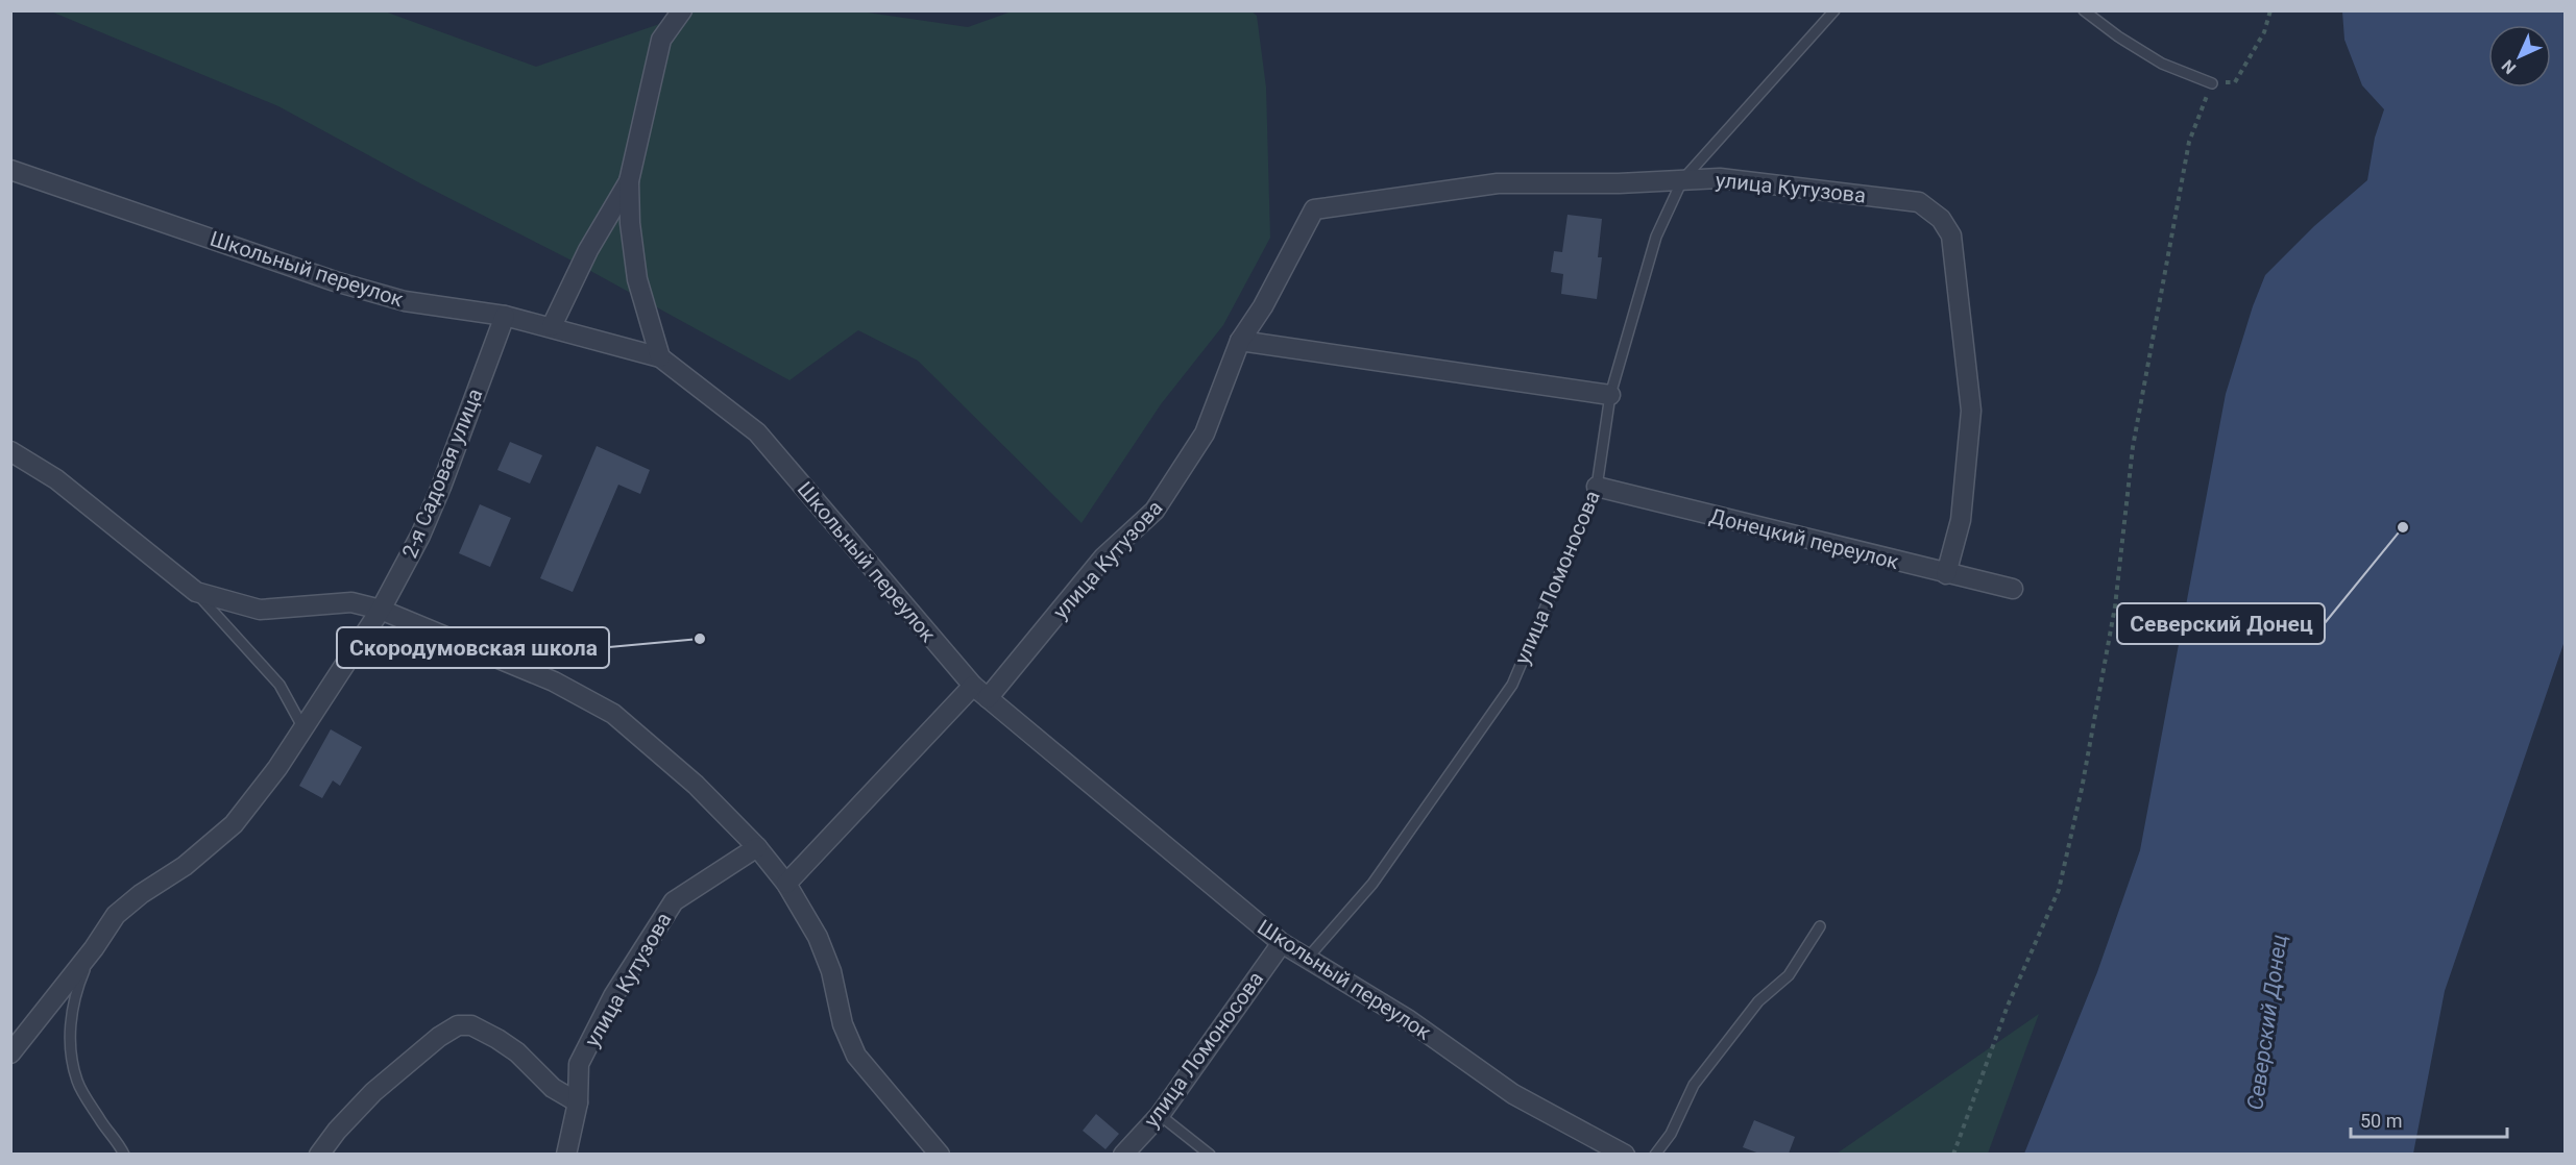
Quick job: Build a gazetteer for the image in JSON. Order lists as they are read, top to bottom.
{
  "streets": {
    "street": [
      "улица Кутузова",
      "Школьный переулок",
      "2-я Садовая улица",
      "Донецкий переулок",
      "улица Ломоносова"
    ]
  },
  "crossings": [
    ["улица Кутузова", "Школьный переулок"],
    ["улица Кутузова", "Донецкий переулок"],
    ["улица Кутузова", "улица Ломоносова"],
    ["Школьный переулок", "2-я Садовая улица"],
    ["Школьный переулок", "улица Ломоносова"],
    ["Донецкий переулок", "улица Ломоносова"]
  ],
  "water": ["Северский Донец"],
  "places": ["Северский Донец", "Скородумовская школа"],
  "scale_bar": "50 m",
  "north": "bottom left"
}
